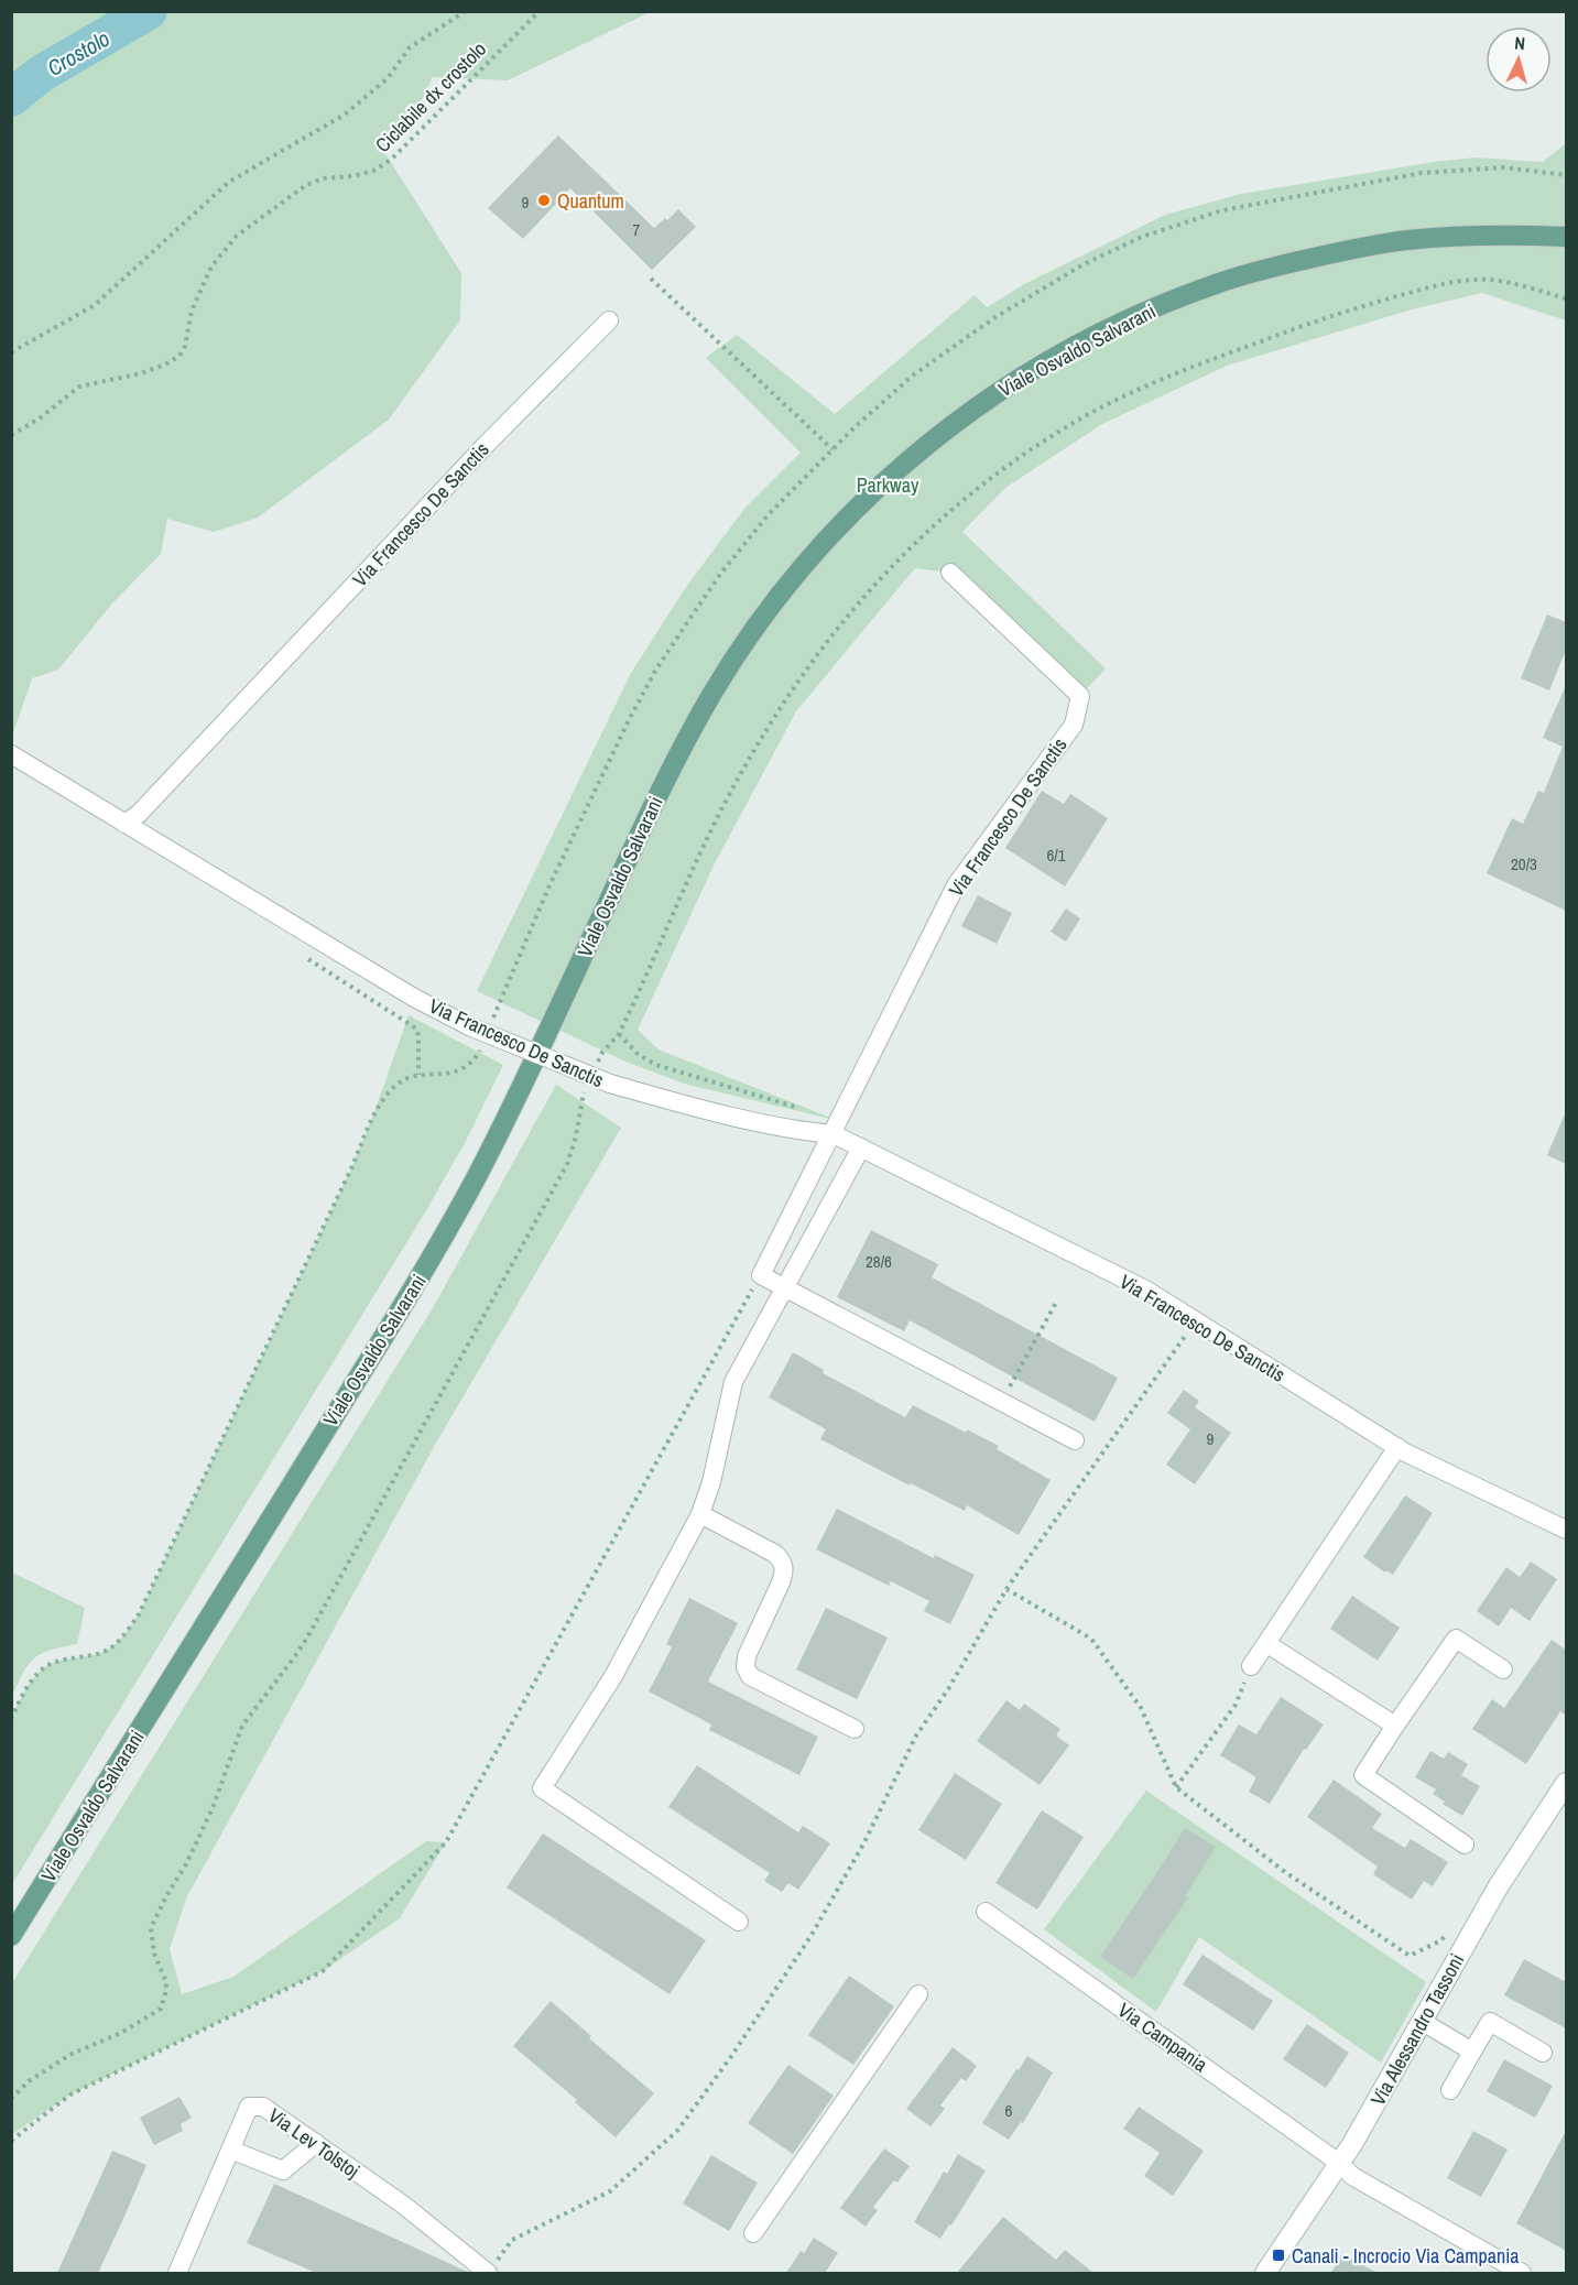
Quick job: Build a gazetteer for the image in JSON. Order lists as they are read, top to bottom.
{
  "streets": {
    "main road": ["Viale Osvaldo Salvarani"],
    "street": [
      "Via Francesco De Sanctis",
      "Via Alessandro Tassoni",
      "Via Campania",
      "Via Lev Tolstoj"
    ],
    "path": ["Ciclabile dx crostolo"]
  },
  "crossings": [
    ["Via Alessandro Tassoni", "Via Campania"]
  ],
  "water": ["Crostolo"],
  "parks": ["Parkway"],
  "places": {
    "other": ["Quantum"],
    "transit": ["Canali - Incrocio Via Campania"]
  },
  "house_numbers": [
    "9",
    "7",
    "6/1",
    "20/3",
    "28/6",
    "9",
    "6"
  ],
  "north": "top"
}
